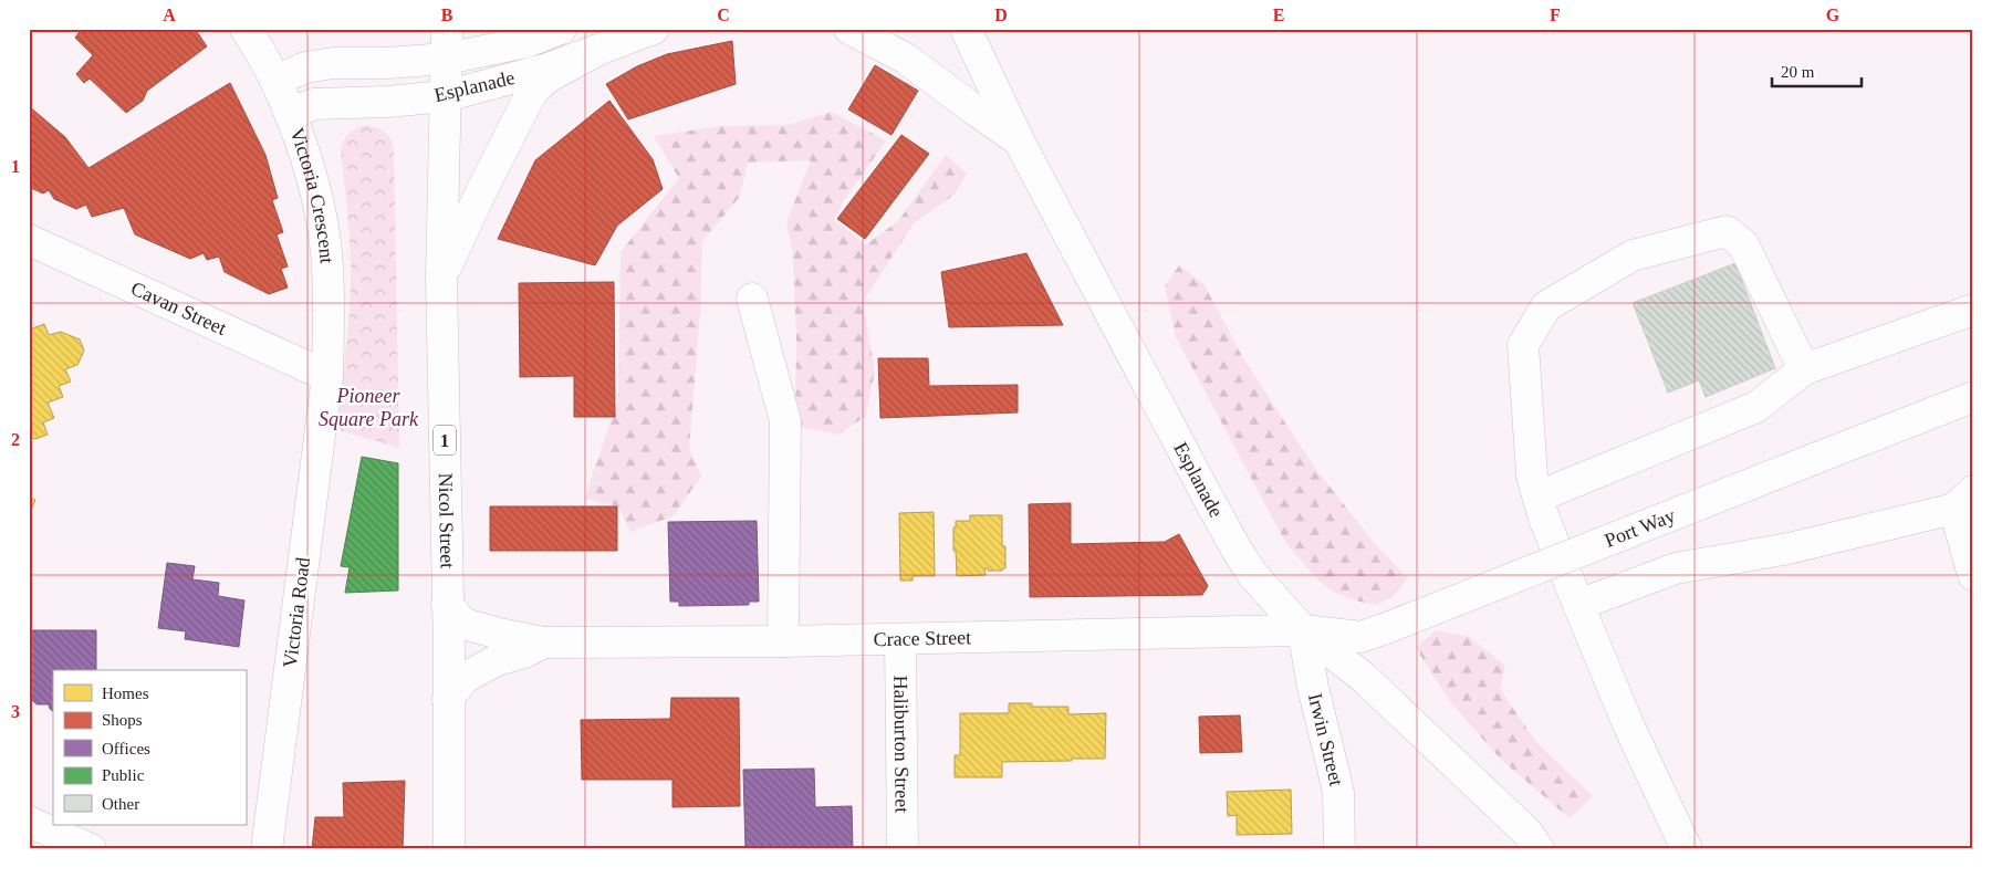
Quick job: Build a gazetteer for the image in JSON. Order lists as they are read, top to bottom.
{
  "streets": {
    "main road": [
      "Esplanade",
      "Victoria Crescent",
      "Cavan Street",
      "1",
      "Nicol Street",
      "Port Way",
      "Victoria Road",
      "Crace Street",
      "Irwin Street",
      "Haliburton Street"
    ]
  },
  "crossings": [
    ["Esplanade", "Victoria Crescent"],
    ["Esplanade", "1"],
    ["Esplanade", "Nicol Street"],
    ["Esplanade", "Port Way"],
    ["Esplanade", "Crace Street"],
    ["Esplanade", "Irwin Street"],
    ["Victoria Crescent", "Cavan Street"],
    ["Victoria Crescent", "Victoria Road"],
    ["Cavan Street", "Victoria Road"],
    ["1", "Nicol Street"],
    ["Port Way", "Crace Street"],
    ["Port Way", "Irwin Street"],
    ["Crace Street", "Irwin Street"],
    ["Crace Street", "Haliburton Street"]
  ],
  "parks": ["Pioneer Square Park"],
  "legend": [
    "Homes",
    "Shops",
    "Offices",
    "Public",
    "Other"
  ],
  "scale_bar": "20 m",
  "grid": {
    "columns": [
      "A",
      "B",
      "C",
      "D",
      "E",
      "F",
      "G"
    ],
    "rows": ["1", "2", "3"]
  }
}
